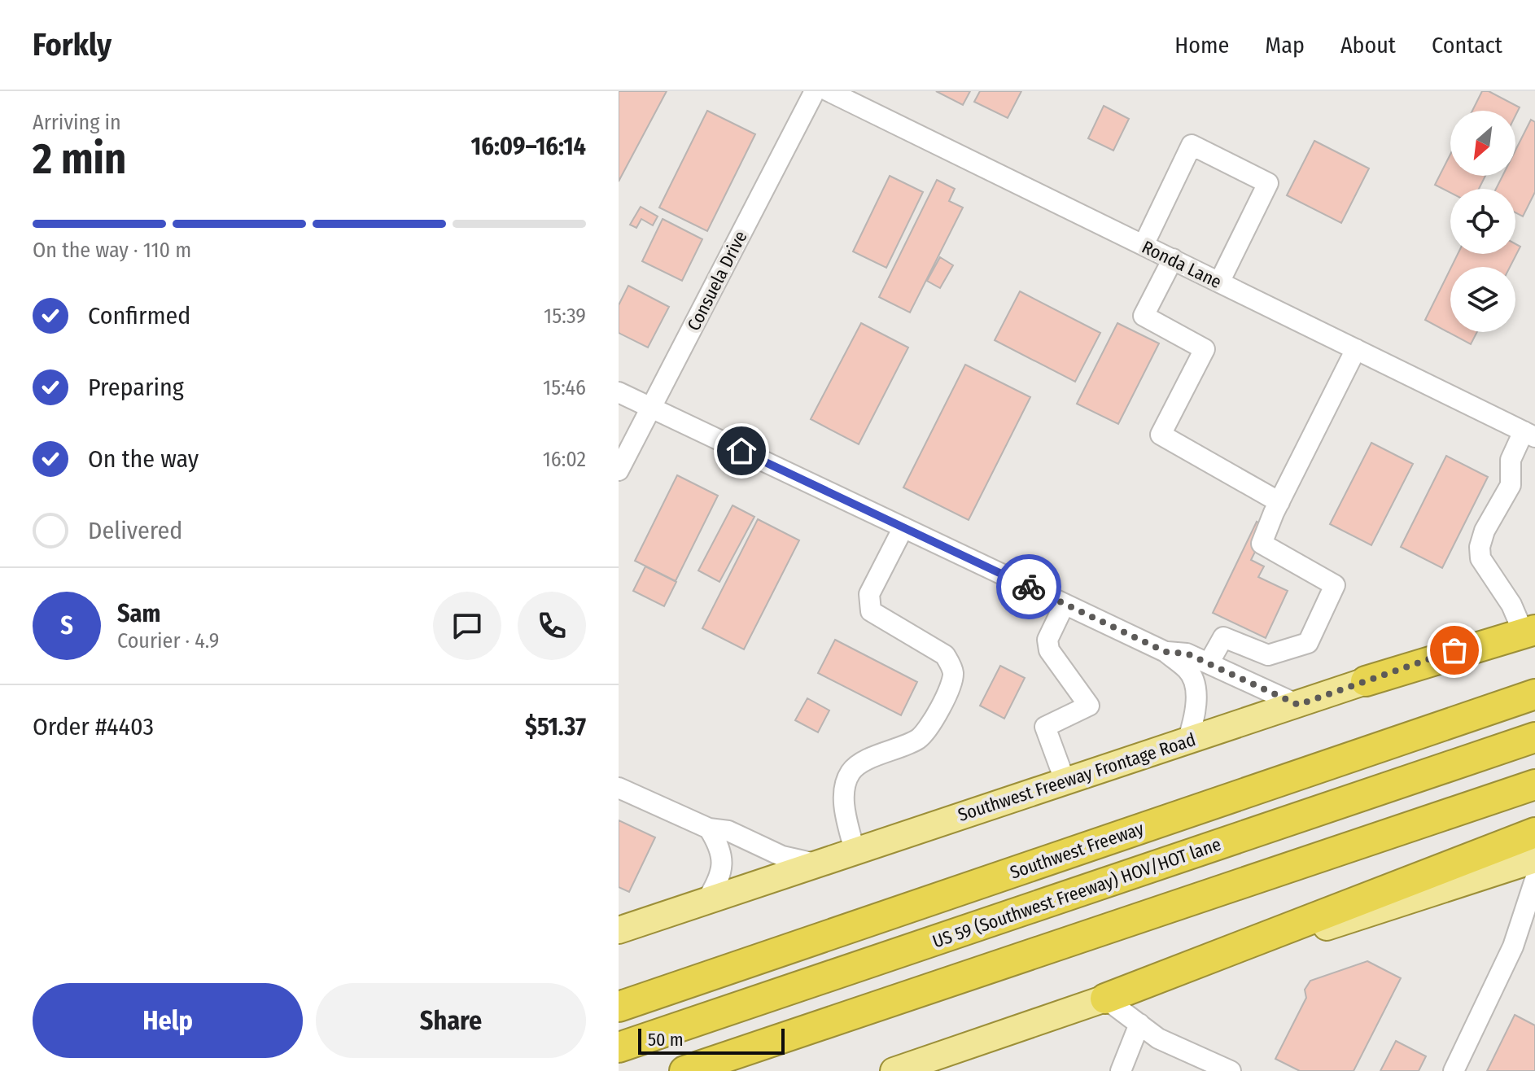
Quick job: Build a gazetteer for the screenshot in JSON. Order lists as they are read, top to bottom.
{
  "streets": {
    "highway": ["Southwest Freeway", "US 59 (Southwest Freeway) HOV/HOT lane"],
    "main road": ["Southwest Freeway Frontage Road"],
    "street": ["Ronda Lane", "Consuela Drive"]
  },
  "scale_bar": "50 m",
  "north": "bottom left",
  "page": {
    "header": "Forkly",
    "nav": [
      "Home",
      "Map",
      "About",
      "Contact"
    ],
    "heading": ["2 min", "Arriving in", "16:09–16:14"],
    "panel": [
      "Sam",
      "Courier · 4.9",
      "Order #4403",
      "$51.37"
    ],
    "bar": "On the way · 110 m",
    "list": [
      ["Confirmed", "15:39"],
      ["Preparing", "15:46"],
      ["On the way", "16:02"],
      "Delivered"
    ],
    "round": "S",
    "buttons": ["Help", "Share"],
    "scale": "50 m"
  }
}
